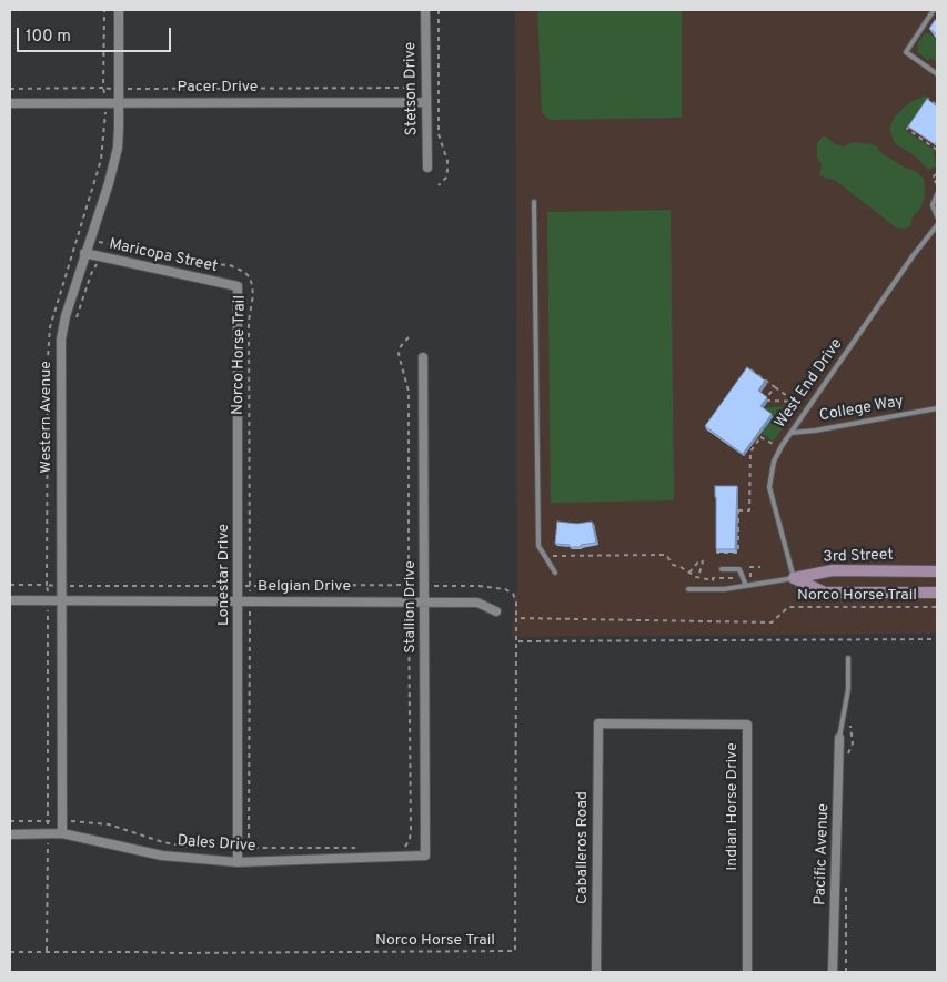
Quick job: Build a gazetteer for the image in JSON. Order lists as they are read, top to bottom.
{
  "streets": {
    "street": [
      "Pacer Drive",
      "Stetson Drive",
      "Maricopa Street",
      "Western Avenue",
      "3rd Street",
      "Lonestar Drive",
      "Belgian Drive",
      "Stallion Drive",
      "Indian Horse Drive",
      "Dales Drive",
      "Caballeros Road",
      "Pacific Avenue"
    ],
    "lane": ["West End Drive", "College Way"],
    "path": ["Norco Horse Trail"]
  },
  "crossings": [
    ["Pacer Drive", "Stetson Drive"],
    ["Pacer Drive", "Western Avenue"],
    ["Maricopa Street", "Western Avenue"],
    ["Maricopa Street", "Lonestar Drive"],
    ["Norco Horse Trail", "Western Avenue"],
    ["Norco Horse Trail", "Lonestar Drive"],
    ["Norco Horse Trail", "Belgian Drive"],
    ["Norco Horse Trail", "Stallion Drive"],
    ["West End Drive", "College Way"],
    ["West End Drive", "3rd Street"],
    ["Western Avenue", "Belgian Drive"],
    ["Western Avenue", "Dales Drive"],
    ["Lonestar Drive", "Belgian Drive"],
    ["Lonestar Drive", "Dales Drive"],
    ["Belgian Drive", "Stallion Drive"],
    ["Stallion Drive", "Dales Drive"],
    ["Indian Horse Drive", "Caballeros Road"]
  ],
  "scale_bar": "100 m"
}
